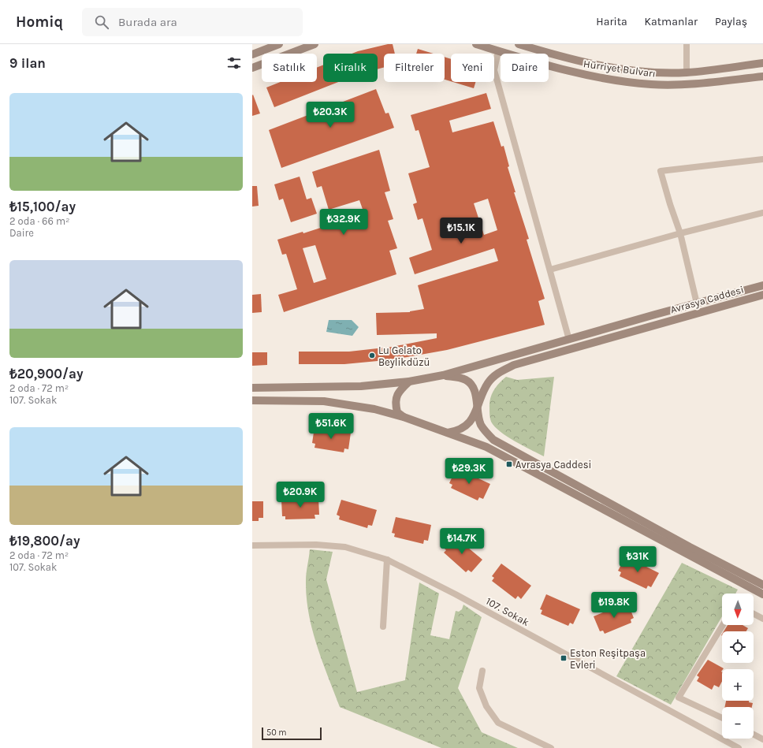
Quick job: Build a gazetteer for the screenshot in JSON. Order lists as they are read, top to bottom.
{
  "streets": {
    "street": ["Hürriyet Bulvarı", "Avrasya Caddesi", "107. Sokak"]
  },
  "places": {
    "other": ["Lu Gelato Beylikdüzü"],
    "transit": ["Avrasya Caddesi", "Eston Reşitpaşa Evleri"]
  },
  "scale_bar": "50 m",
  "north": "bottom",
  "page": {
    "header": "Homiq",
    "search": "Burada ara",
    "nav": ["Harita", "Katmanlar", "Paylaş"],
    "heading": "9 ilan",
    "chip": [
      "Satılık",
      "Kiralık",
      "Filtreler",
      "Yeni",
      "Daire"
    ],
    "list": [
      {
        "name": "₺15,100/ay",
        "note": "2 oda · 66 m² · Daire"
      },
      {
        "name": "₺20,900/ay",
        "note": "2 oda · 72 m² · 107. Sokak"
      },
      {
        "name": "₺19,800/ay",
        "note": "2 oda · 72 m² · 107. Sokak"
      }
    ],
    "price": [
      "₺20.3K",
      "₺32.9K",
      "₺15.1K",
      "₺51.6K",
      "₺29.3K",
      "₺20.9K",
      "₺14.7K",
      "₺31K",
      "₺19.8K"
    ],
    "map_buttons": ["+", "−"],
    "scale": "50 m"
  }
}
